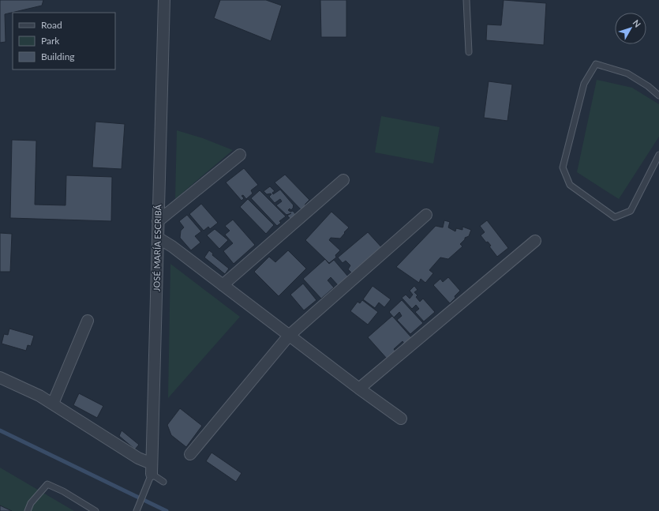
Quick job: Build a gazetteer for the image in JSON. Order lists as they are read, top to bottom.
{
  "streets": {
    "street": ["JOSÉ MARÍA ESCRIBÁ"]
  },
  "legend": ["Road", "Park", "Building"],
  "north": "top right"
}
